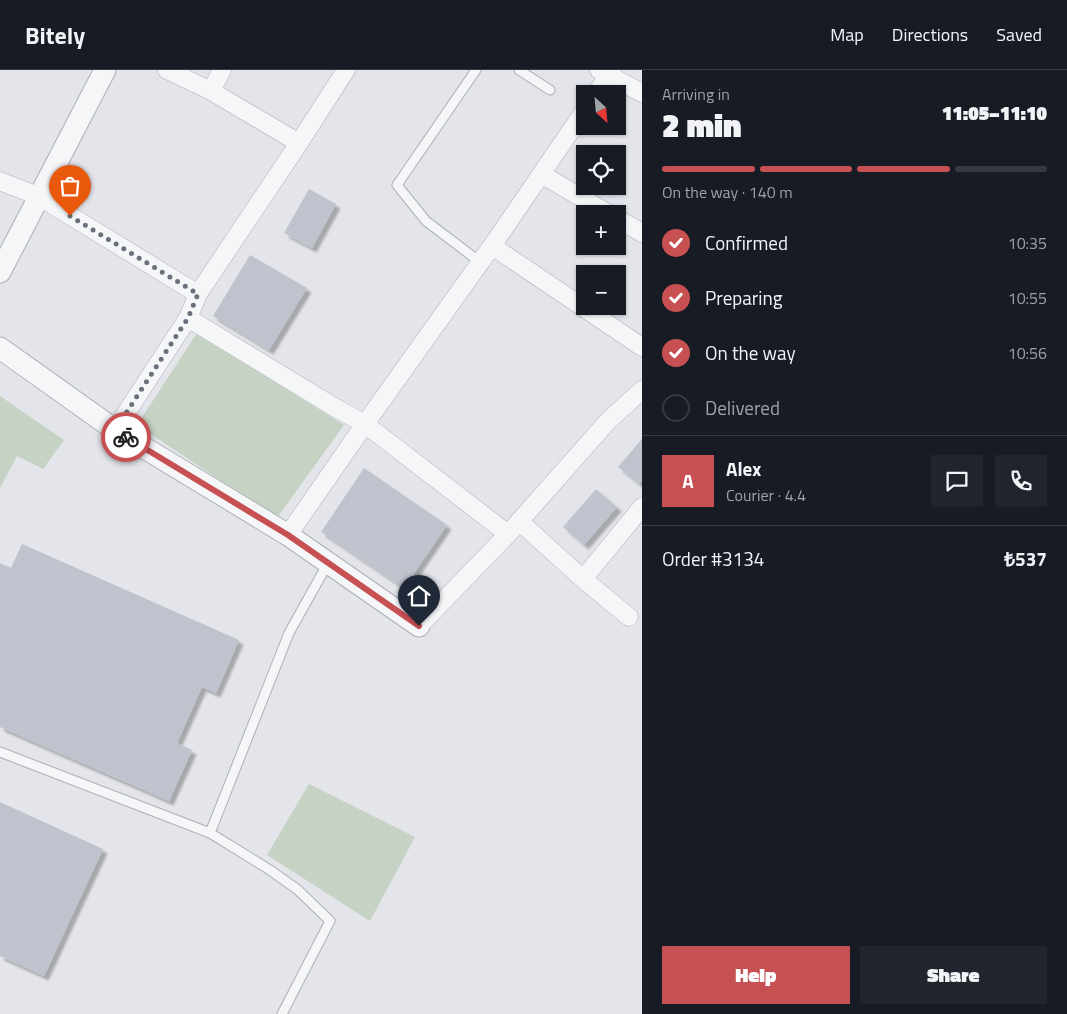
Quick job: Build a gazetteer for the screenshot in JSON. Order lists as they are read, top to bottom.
{
  "north": "bottom right",
  "page": {
    "header": "Bitely",
    "nav": ["Map", "Directions", "Saved"],
    "heading": ["2 min", "Arriving in", "11:05–11:10"],
    "panel": [
      "Alex",
      "Courier · 4.4",
      "Order #3134",
      "₺537"
    ],
    "map_buttons": ["+", "−"],
    "bar": "On the way · 140 m",
    "list": [
      ["Confirmed", "10:35"],
      ["Preparing", "10:55"],
      ["On the way", "10:56"],
      "Delivered"
    ],
    "round": "A",
    "buttons": ["Help", "Share"]
  }
}
